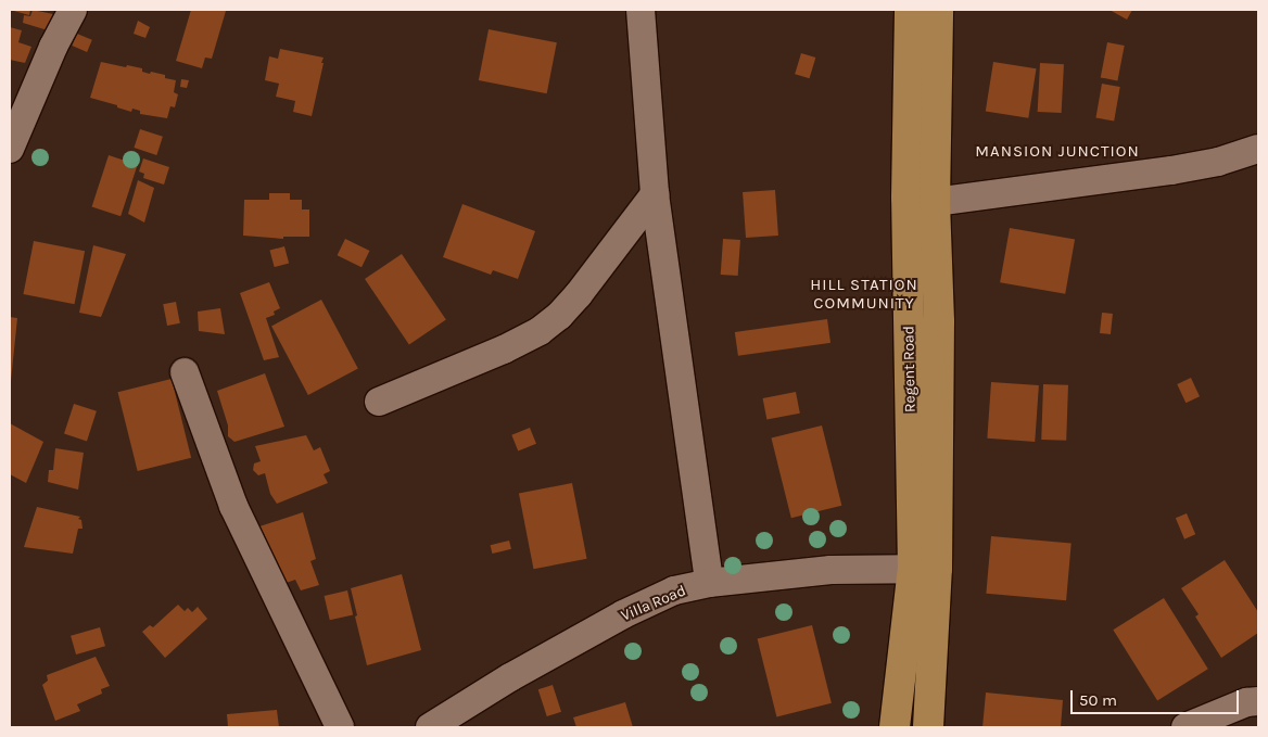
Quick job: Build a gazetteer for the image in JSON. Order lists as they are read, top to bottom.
{
  "streets": {
    "main road": ["Regent Road"],
    "street": ["Villa Road"]
  },
  "crossings": [
    ["Regent Road", "Villa Road"]
  ],
  "districts": ["MANSION JUNCTION", "HILL STATION COMMUNITY"],
  "scale_bar": "50 m"
}
